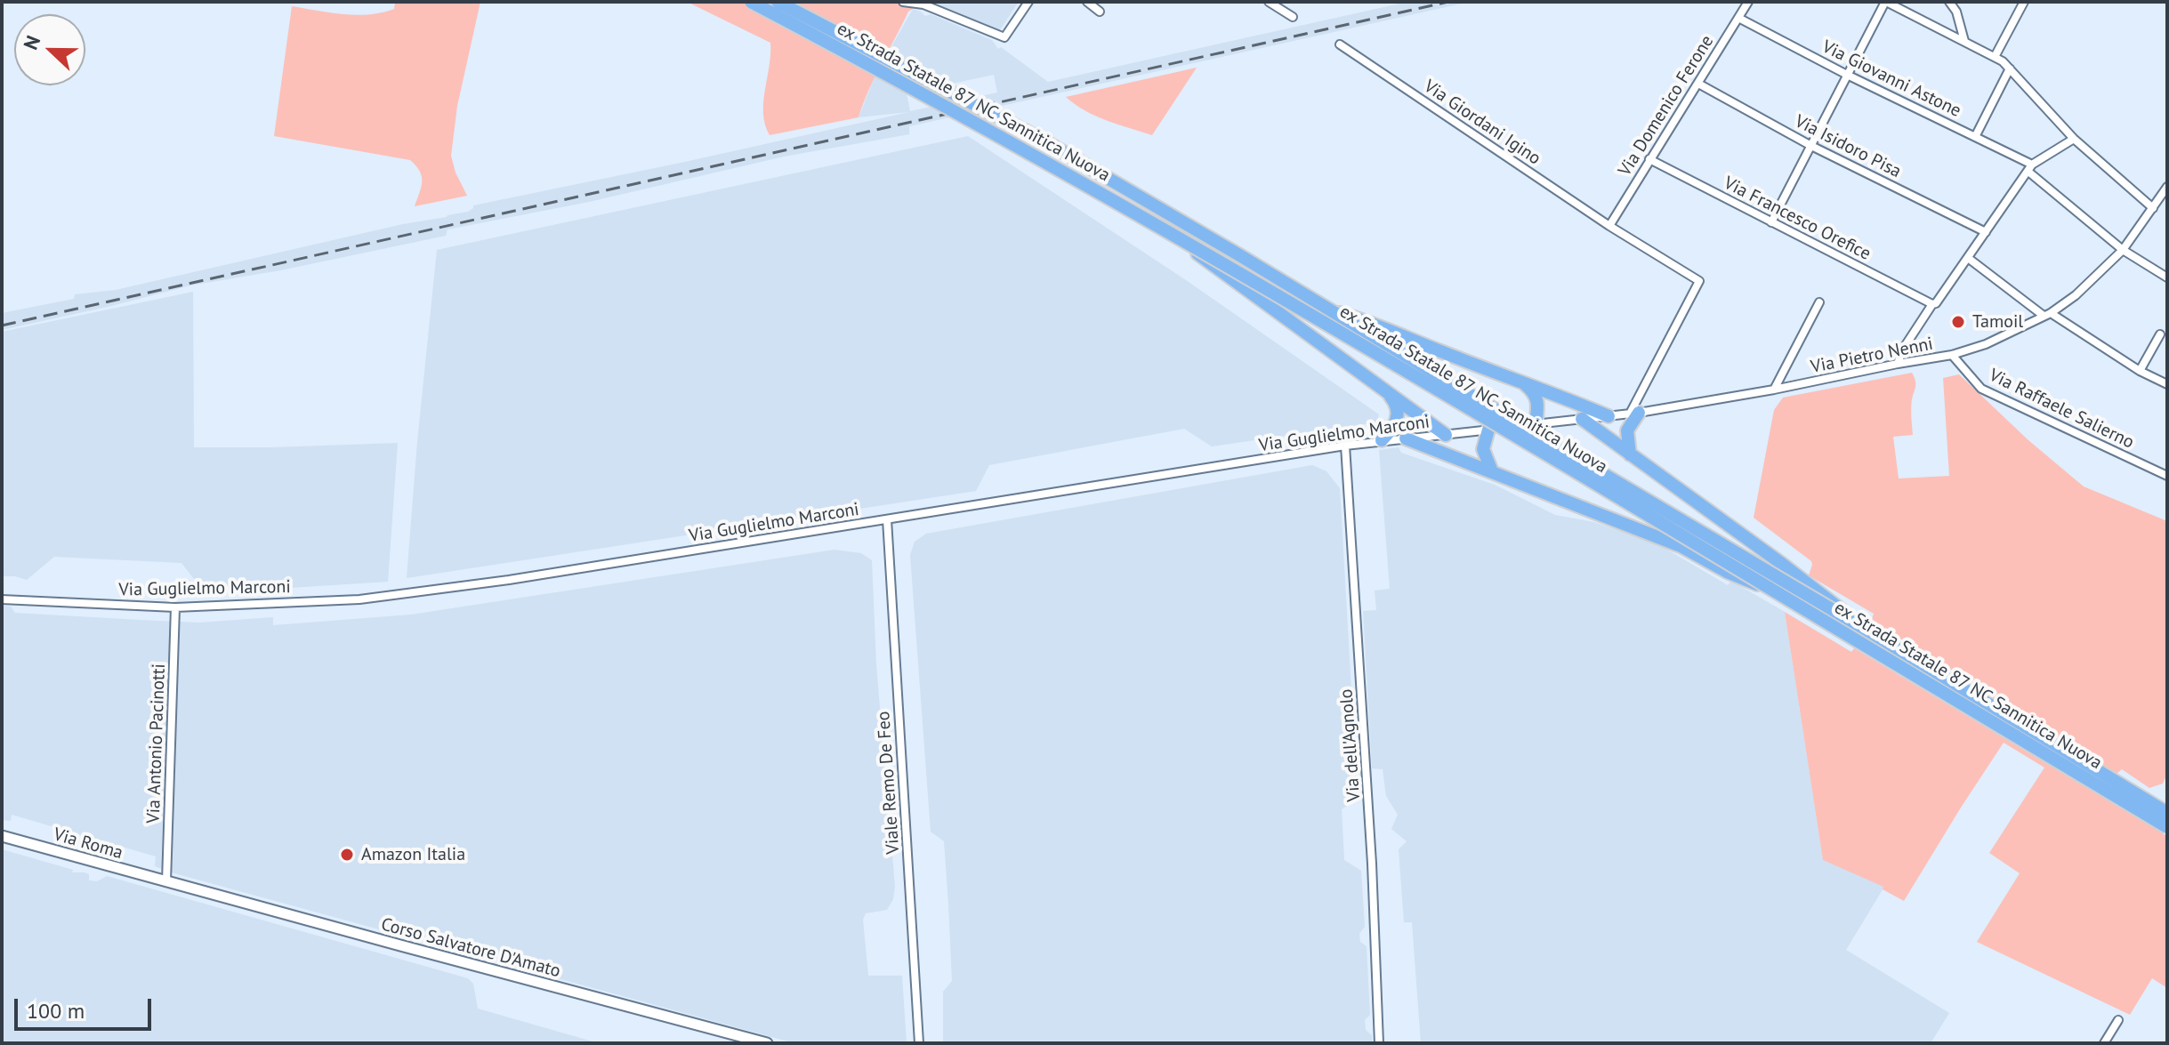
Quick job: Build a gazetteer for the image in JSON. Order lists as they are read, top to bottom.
{
  "streets": {
    "highway": ["ex Strada Statale 87 NC Sannitica Nuova"],
    "street": [
      "Via Giovanni Astone",
      "Via Domenico Ferone",
      "Via Giordani Igino",
      "Via Isidoro Pisa",
      "Via Francesco Orefice",
      "Via Pietro Nenni",
      "Via Raffaele Salierno",
      "Via Guglielmo Marconi",
      "Via Antonio Pacinotti",
      "Via dell'Agnolo",
      "Viale Remo De Feo",
      "Via Roma",
      "Corso Salvatore D'Amato"
    ]
  },
  "crossings": [
    ["Via Giovanni Astone", "Via Domenico Ferone"],
    ["Via Giovanni Astone", "Via Pietro Nenni"],
    ["Via Domenico Ferone", "Via Giordani Igino"],
    ["Via Domenico Ferone", "Via Isidoro Pisa"],
    ["Via Domenico Ferone", "Via Francesco Orefice"],
    ["Via Giordani Igino", "Via Pietro Nenni"],
    ["Via Pietro Nenni", "Via Raffaele Salierno"],
    ["Via Pietro Nenni", "Via Guglielmo Marconi"],
    ["Via Guglielmo Marconi", "Via Antonio Pacinotti"],
    ["Via Guglielmo Marconi", "Via dell'Agnolo"],
    ["Via Guglielmo Marconi", "Viale Remo De Feo"],
    ["Via Antonio Pacinotti", "Via Roma"],
    ["Via Antonio Pacinotti", "Corso Salvatore D'Amato"],
    ["Via Roma", "Corso Salvatore D'Amato"]
  ],
  "places": ["Tamoil", "Amazon Italia"],
  "scale_bar": "100 m",
  "north": "left"
}
